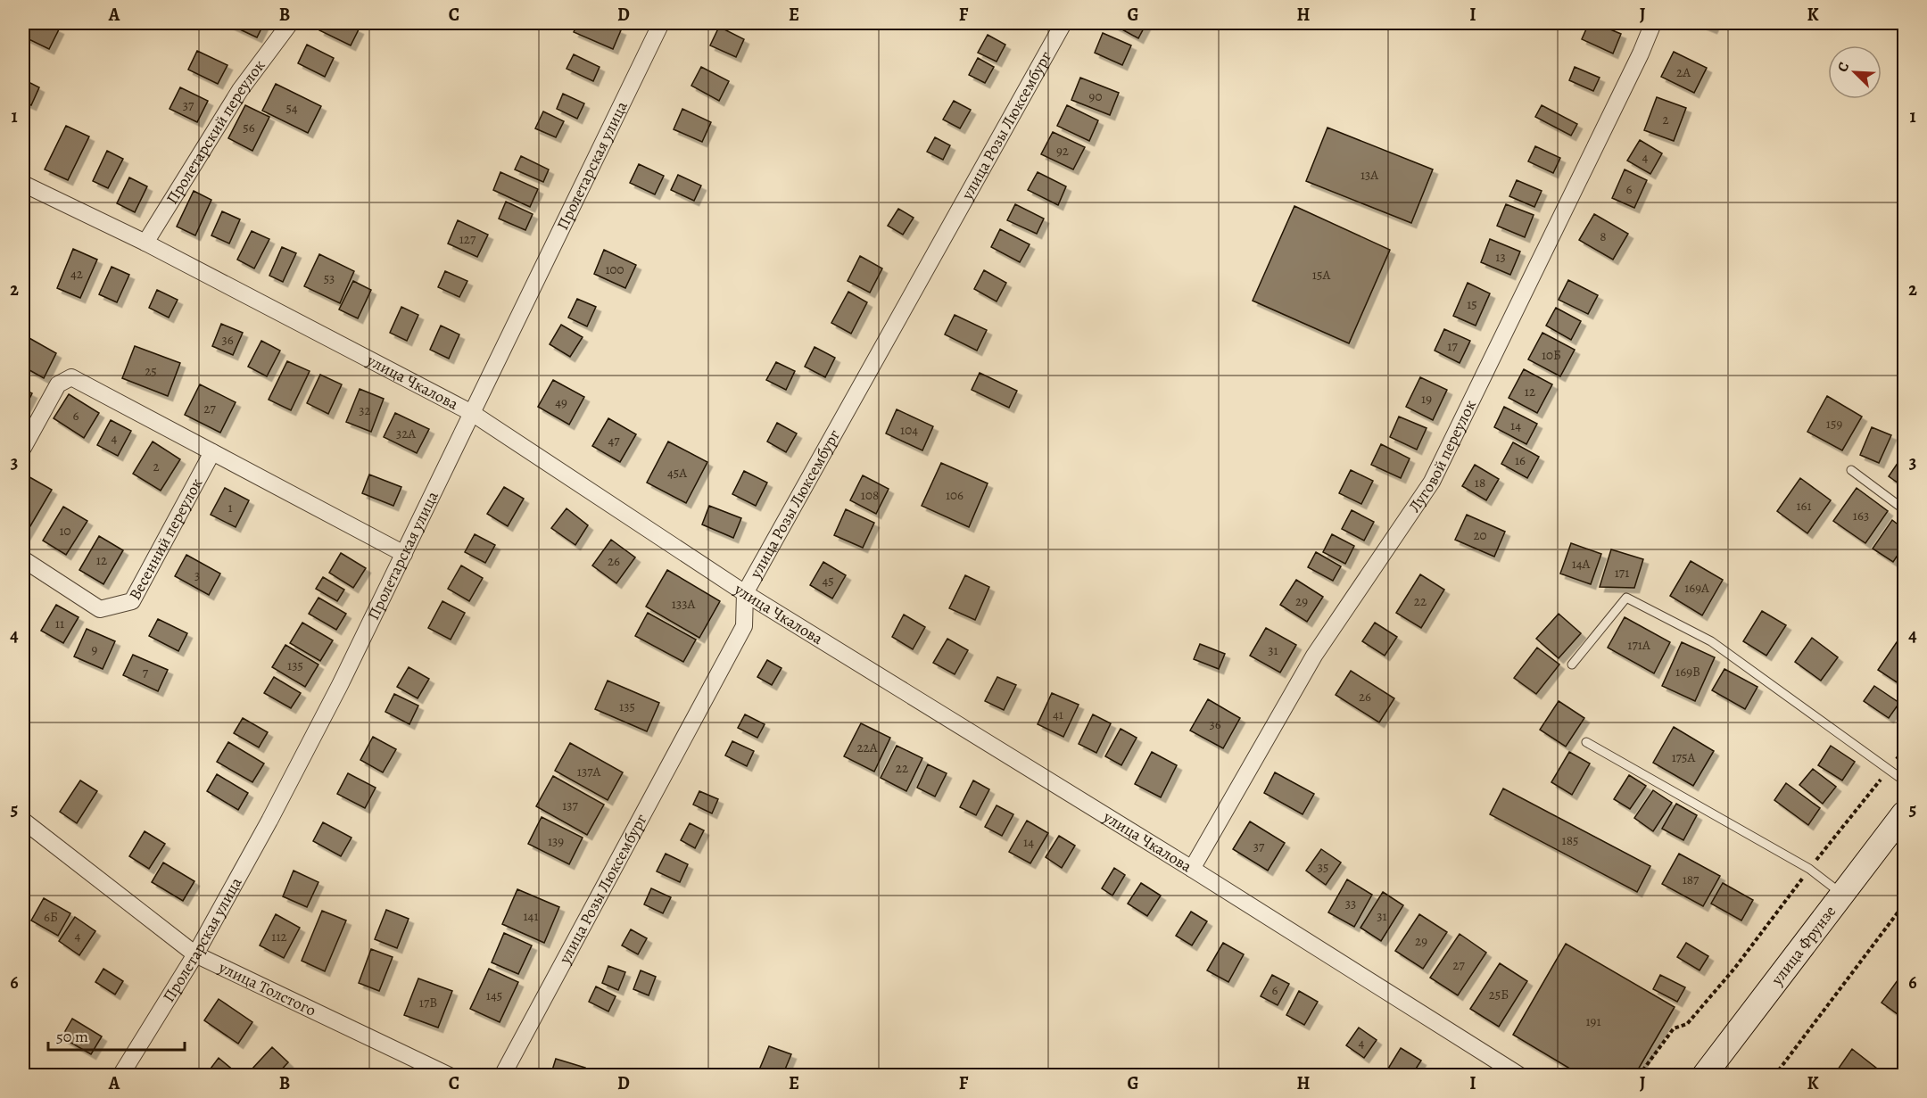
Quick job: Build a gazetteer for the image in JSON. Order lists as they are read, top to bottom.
{
  "streets": {
    "main road": ["улица Фрунзе"],
    "street": [
      "улица Розы Люксембург",
      "Пролетарский переулок",
      "Пролетарская улица",
      "улица Чкалова",
      "Луговой переулок",
      "Весенний переулок",
      "улица Толстого"
    ]
  },
  "crossings": [
    ["улица Розы Люксембург", "улица Чкалова"],
    ["Пролетарский переулок", "улица Чкалова"],
    ["Пролетарская улица", "улица Чкалова"],
    ["Пролетарская улица", "улица Толстого"],
    ["улица Чкалова", "Луговой переулок"]
  ],
  "house_numbers": [
    "2А",
    "90",
    "37",
    "54",
    "2",
    "56",
    "92",
    "4",
    "13А",
    "6",
    "8",
    "127",
    "13",
    "100",
    "42",
    "15А",
    "53",
    "15",
    "36",
    "17",
    "10Б",
    "25",
    "12",
    "19",
    "49",
    "27",
    "32",
    "6",
    "159",
    "14",
    "104",
    "32А",
    "4",
    "47",
    "16",
    "2",
    "45А",
    "18",
    "108",
    "106",
    "161",
    "1",
    "163",
    "10",
    "20",
    "12",
    "26",
    "14А",
    "171",
    "3",
    "45",
    "169А",
    "29",
    "22",
    "133А",
    "11",
    "171А",
    "9",
    "31",
    "135",
    "169В",
    "7",
    "26",
    "135",
    "41",
    "36",
    "22А",
    "175А",
    "22",
    "137А",
    "137",
    "185",
    "139",
    "14",
    "37",
    "35",
    "187",
    "33",
    "141",
    "31",
    "6Б",
    "4",
    "112",
    "29",
    "27",
    "6",
    "25Б",
    "145",
    "17В",
    "191",
    "4"
  ],
  "scale_bar": "50 m",
  "north": "top left",
  "grid": {
    "columns": [
      "A",
      "B",
      "C",
      "D",
      "E",
      "F",
      "G",
      "H",
      "I",
      "J",
      "K"
    ],
    "rows": [
      "1",
      "2",
      "3",
      "4",
      "5",
      "6"
    ]
  }
}
